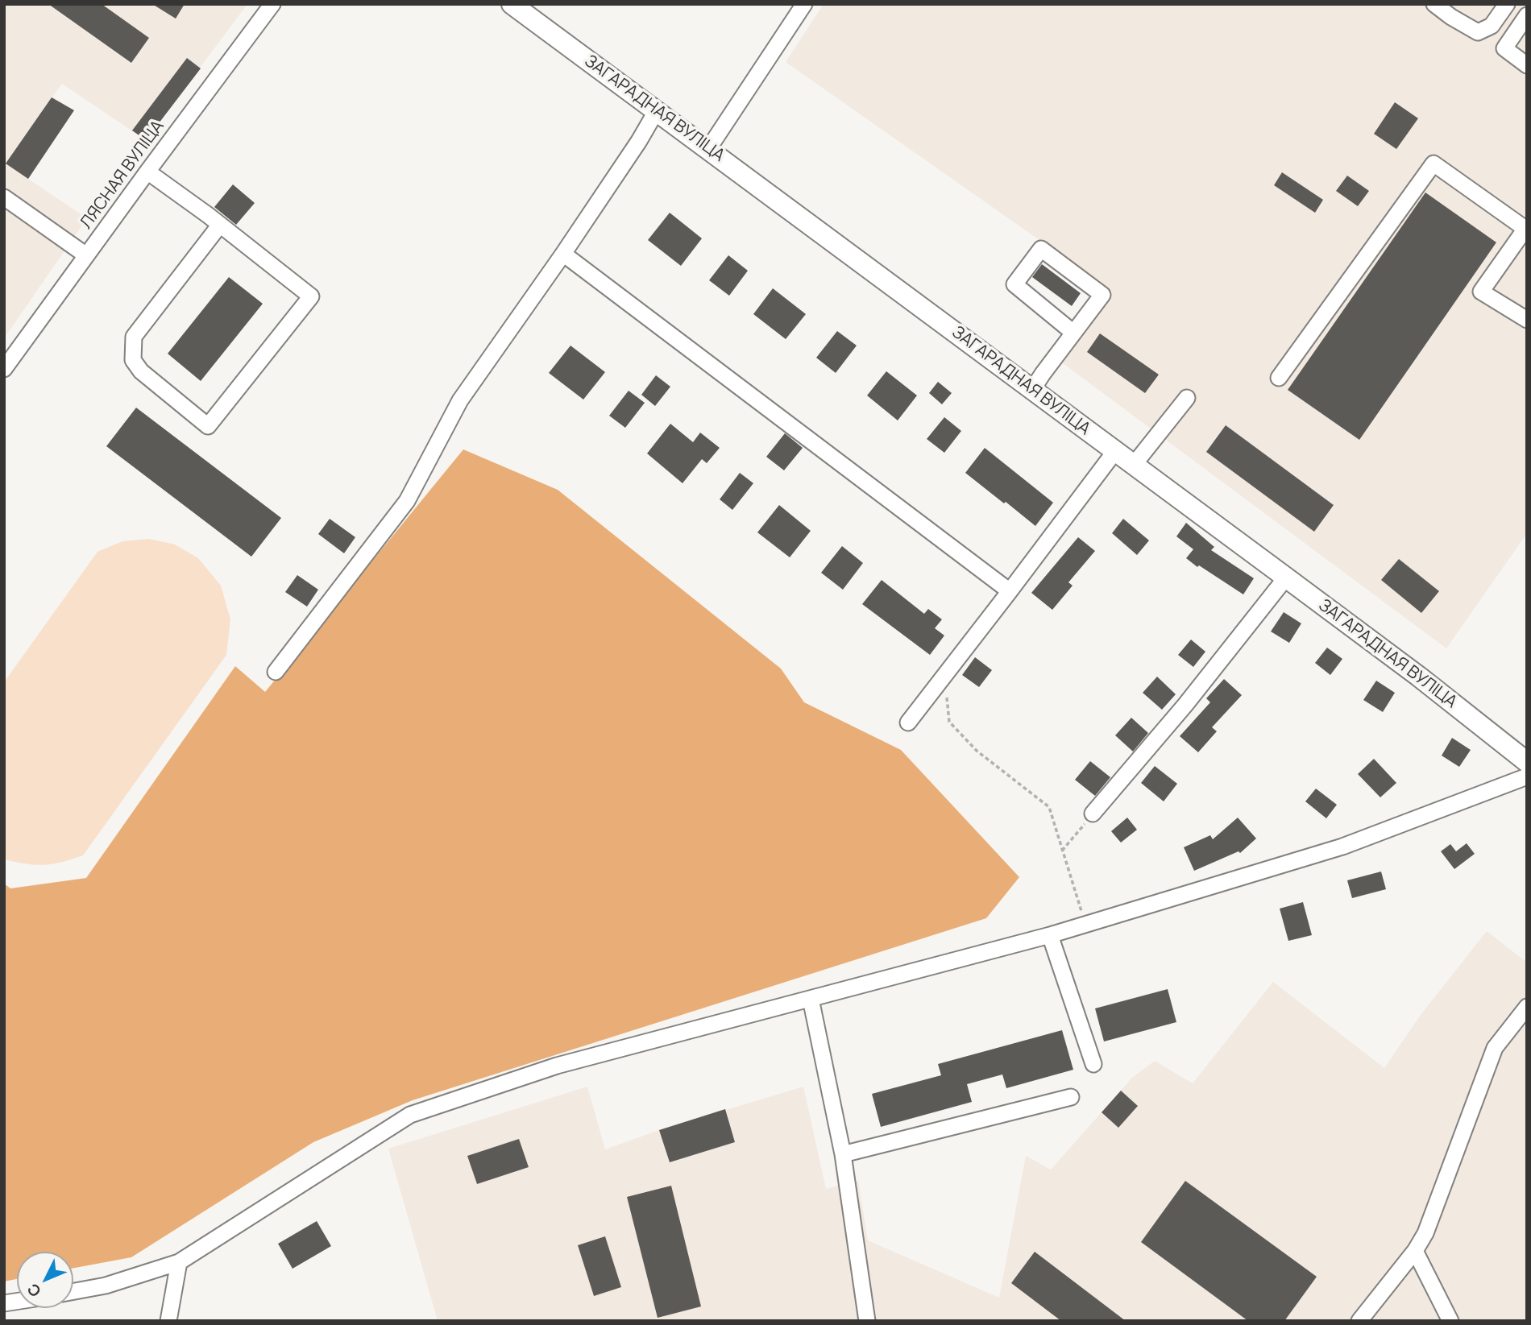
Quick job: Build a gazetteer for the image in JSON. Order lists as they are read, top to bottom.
{
  "streets": {
    "main road": ["ЗАГАРАДНАЯ ВУЛІЦА"],
    "street": ["ЛЯСНАЯ ВУЛІЦА"]
  },
  "north": "bottom left"
}
